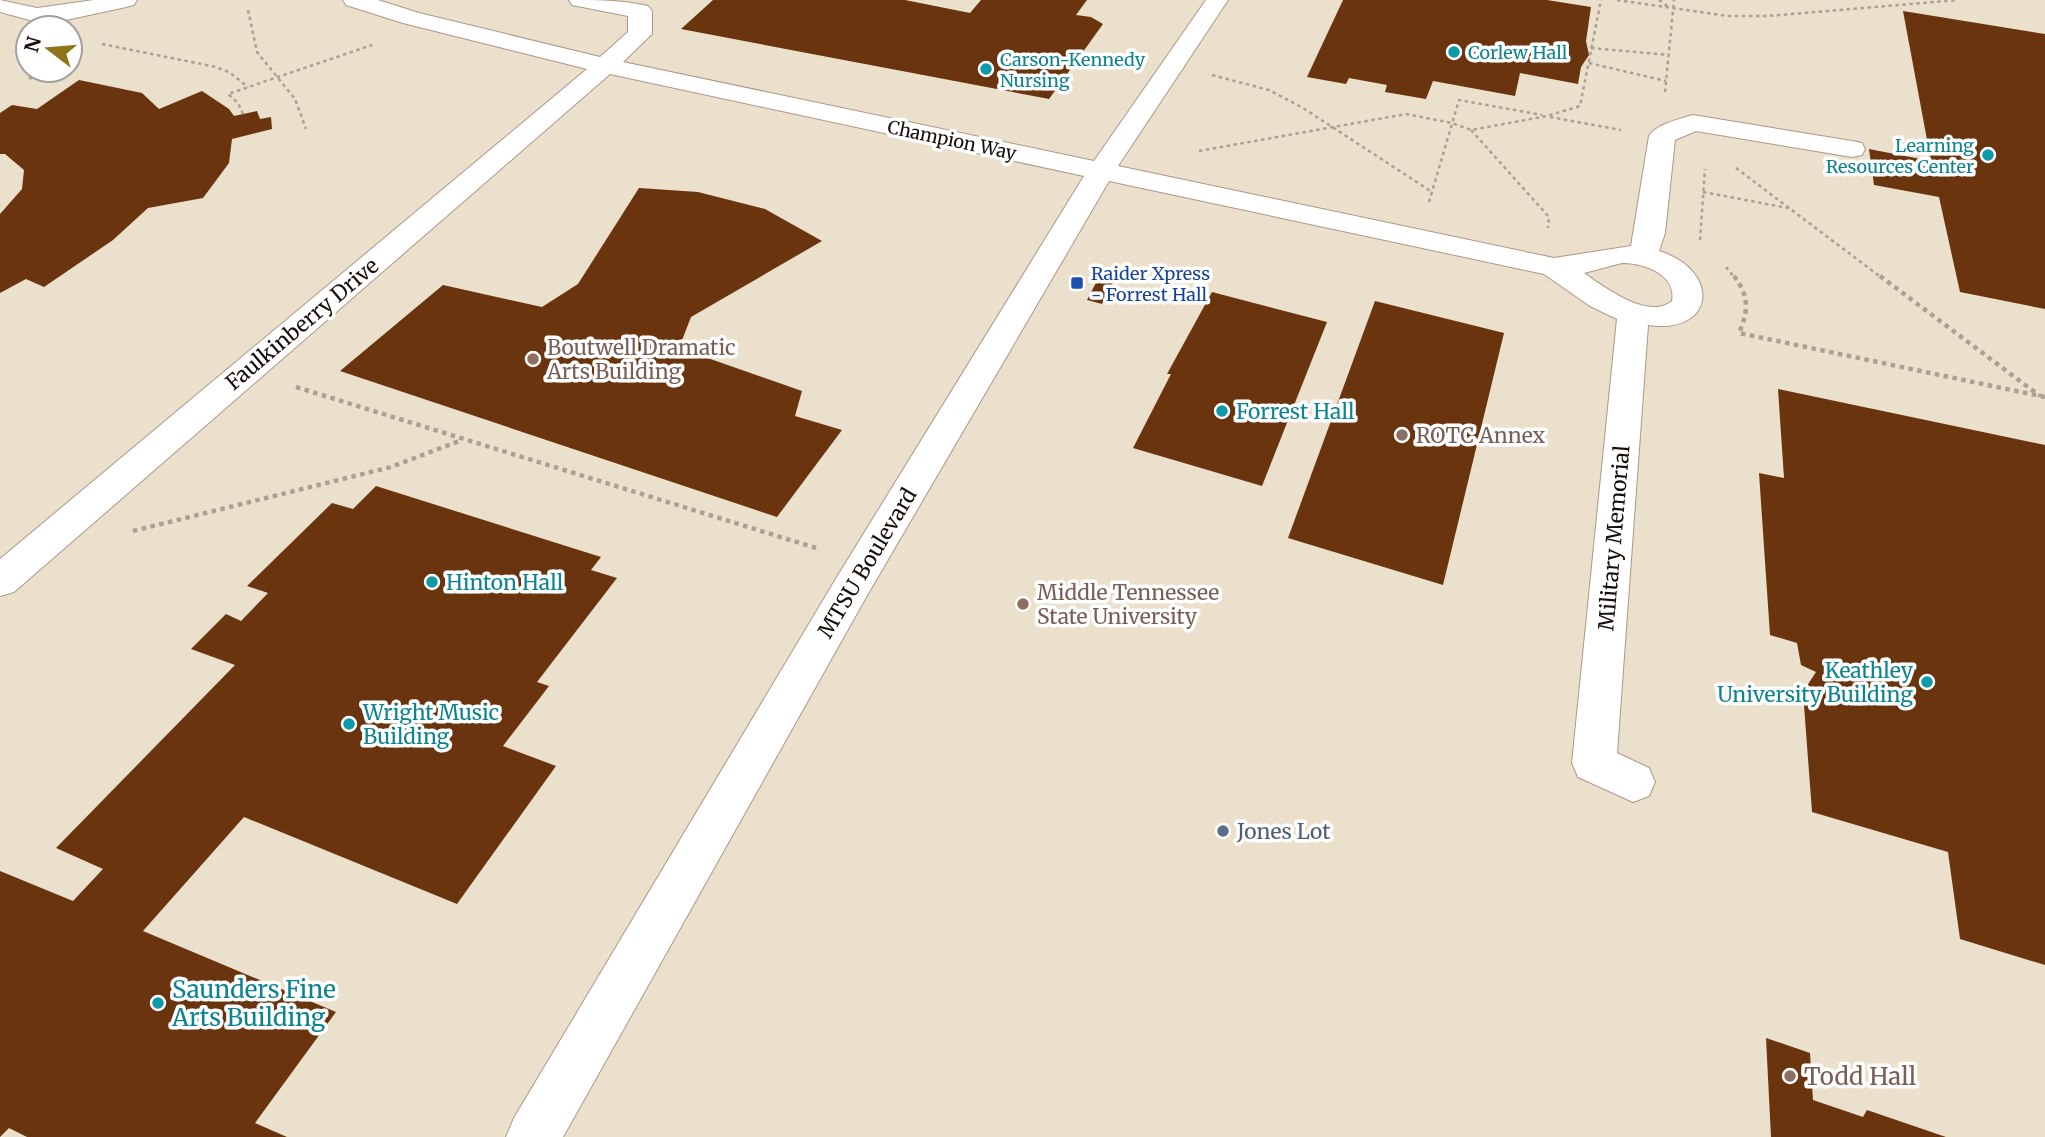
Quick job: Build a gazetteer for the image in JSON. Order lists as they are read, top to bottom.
{
  "streets": {
    "street": [
      "Champion Way",
      "Faulkinberry Drive",
      "Military Memorial",
      "MTSU Boulevard"
    ]
  },
  "crossings": [
    ["Champion Way", "Faulkinberry Drive"],
    ["Champion Way", "MTSU Boulevard"]
  ],
  "places": {
    "other": [
      "Corlew Hall",
      "Carson-Kennedy Nursing",
      "Learning Resources Center",
      "Boutwell Dramatic Arts Building",
      "Forrest Hall",
      "ROTC Annex",
      "Hinton Hall",
      "Middle Tennessee State University",
      "Keathley University Building",
      "Wright Music Building",
      "Jones Lot",
      "Saunders Fine Arts Building",
      "Todd Hall"
    ],
    "transit": ["Raider Xpress - Forrest Hall"]
  },
  "north": "left"
}
